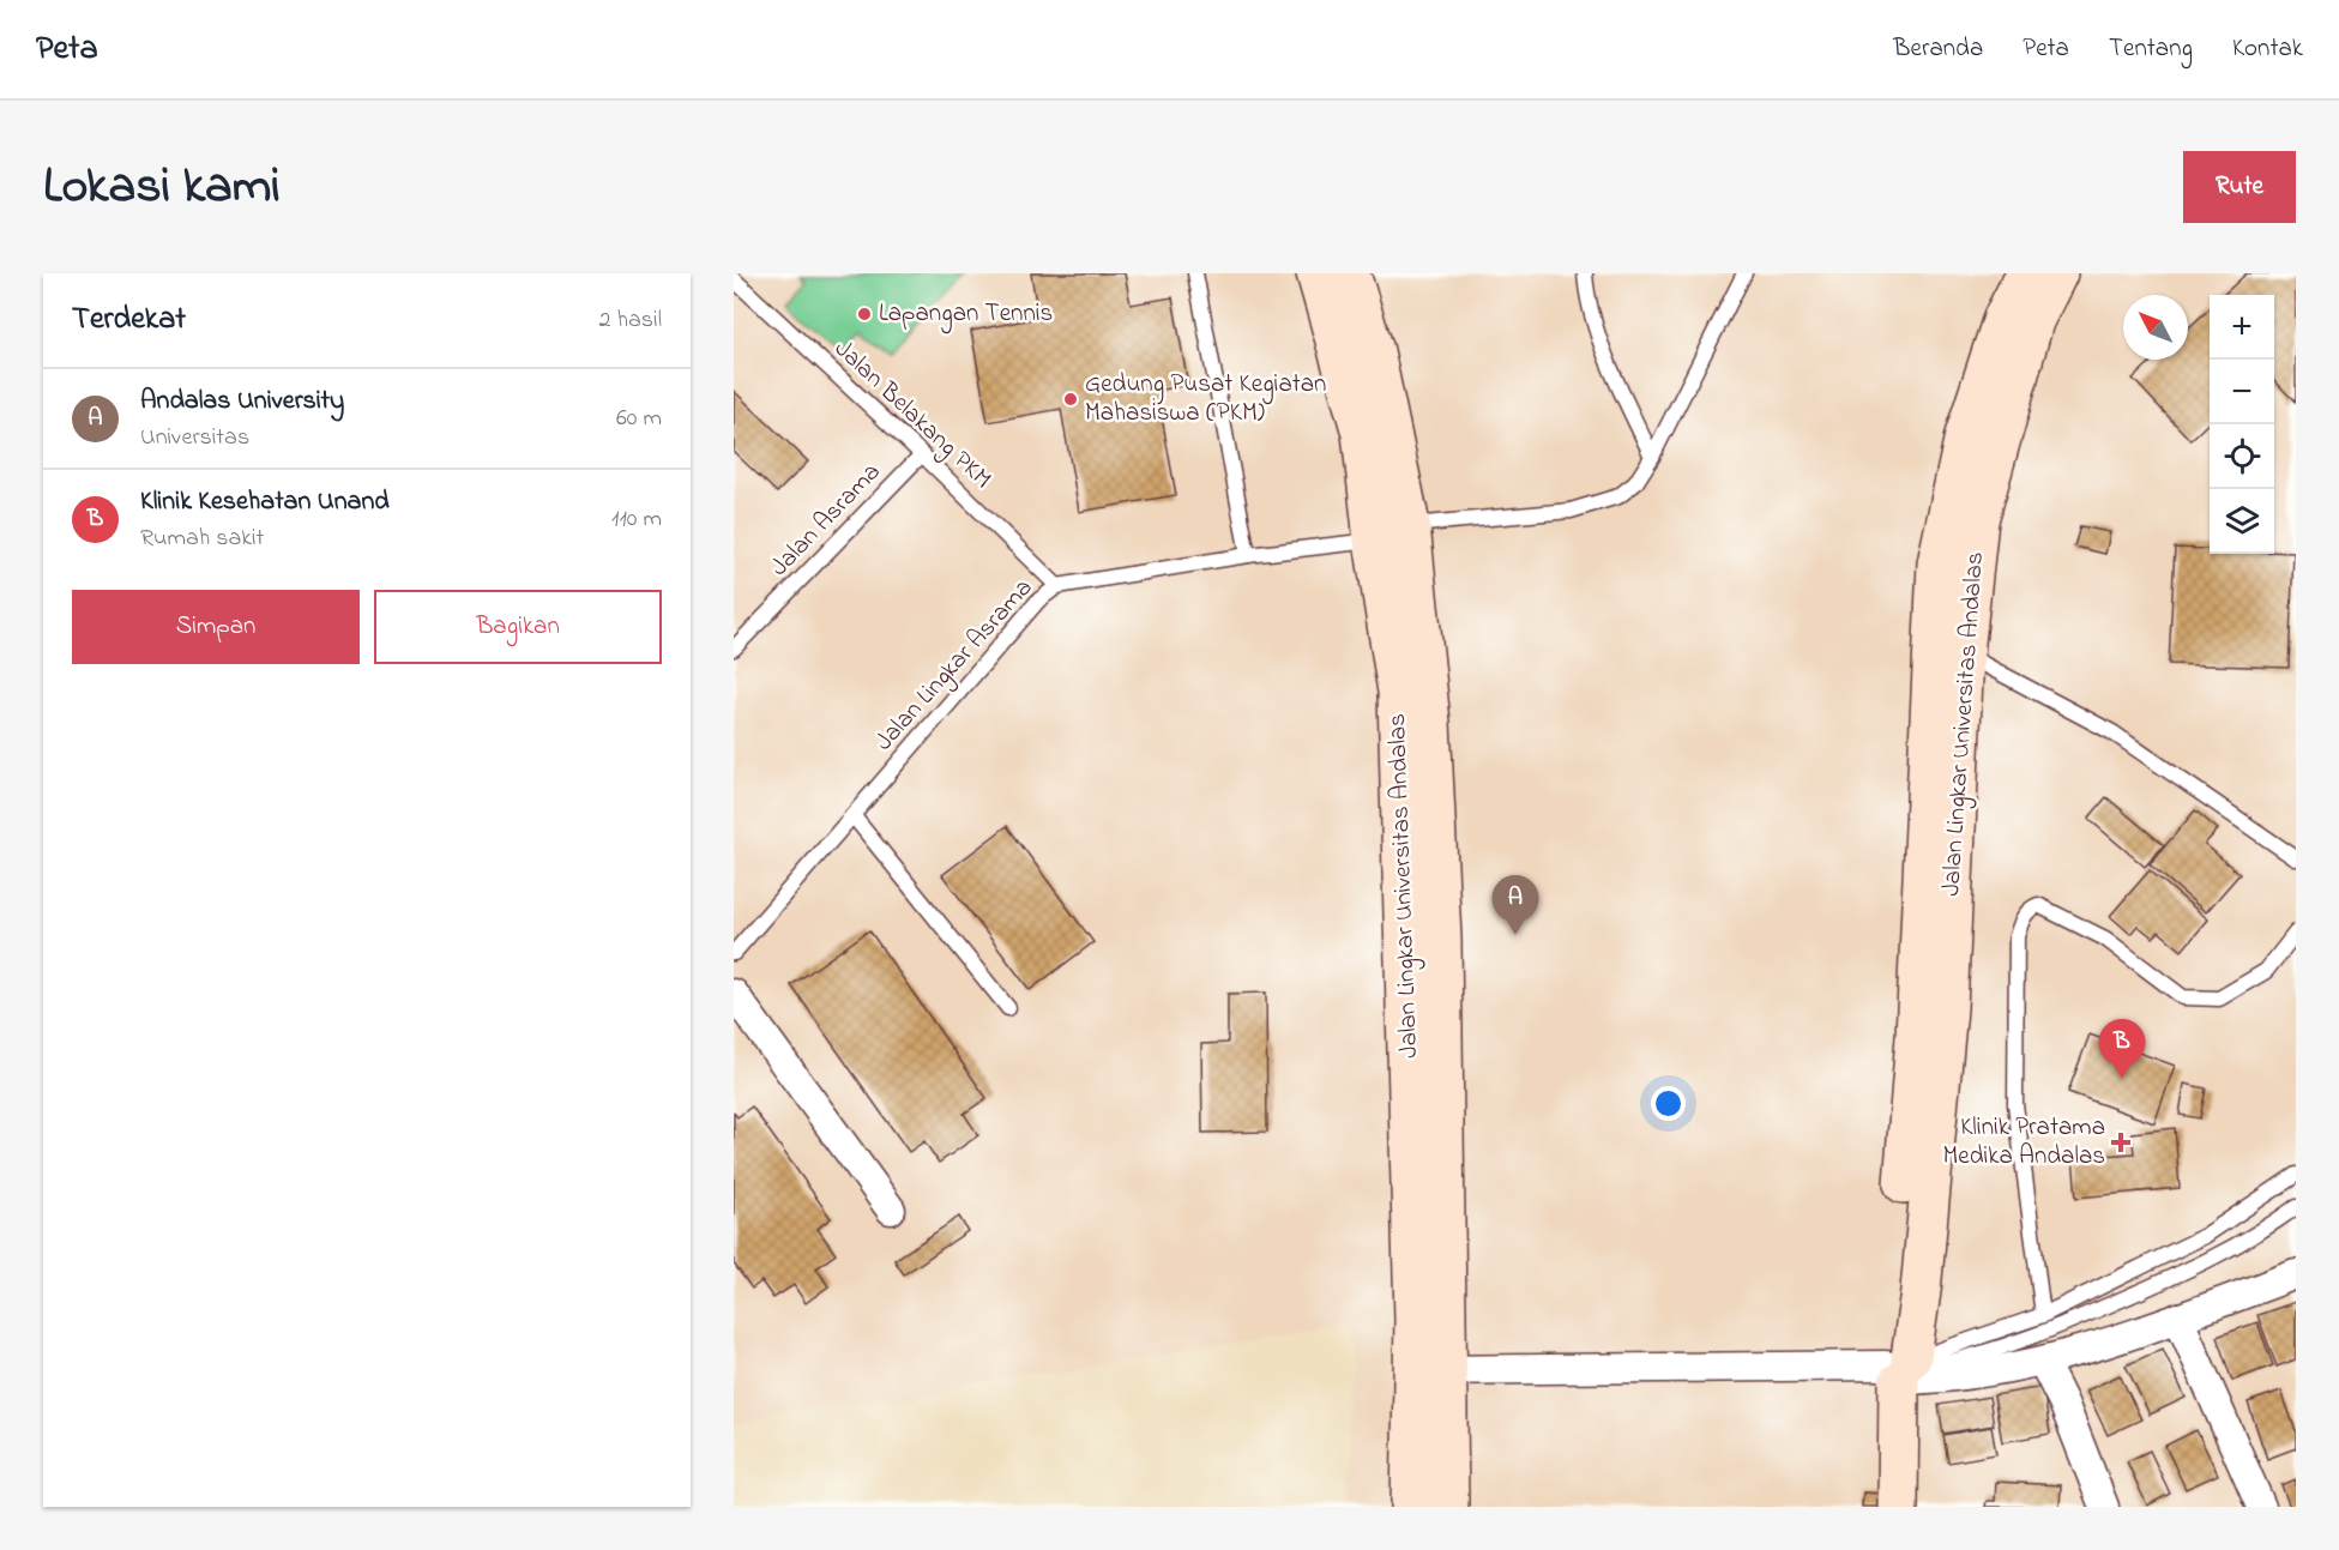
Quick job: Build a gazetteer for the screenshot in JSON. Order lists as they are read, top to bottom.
{
  "streets": {
    "street": ["Jalan Lingkar Universitas Andalas"],
    "lane": ["Jalan Belakang PKM", "Jalan Asrama", "Jalan Lingkar Asrama"]
  },
  "crossings": [
    ["Jalan Belakang PKM", "Jalan Asrama"],
    ["Jalan Belakang PKM", "Jalan Lingkar Asrama"],
    ["Jalan Lingkar Asrama", "Jalan Lingkar Universitas Andalas"]
  ],
  "places": {
    "other": ["Lapangan Tennis", "Gedung Pusat Kegiatan Mahasiswa (PKM)"],
    "health": ["Klinik Pratama Medika Andalas"]
  },
  "north": "top left",
  "page": {
    "header": "Peta",
    "nav": [
      "Beranda",
      "Peta",
      "Tentang",
      "Kontak"
    ],
    "title": "Lokasi kami",
    "buttons": [
      "Rute",
      ["Simpan", "Bagikan"]
    ],
    "heading": ["Terdekat", "2 hasil"],
    "map_buttons": ["+", "−"],
    "list": [
      {
        "mark": "A",
        "name": "Andalas University",
        "note": "Universitas",
        "value": "60 m"
      },
      {
        "mark": "B",
        "name": "Klinik Kesehatan Unand",
        "note": "Rumah sakit",
        "value": "110 m"
      }
    ],
    "pins": ["A", "B"]
  }
}
